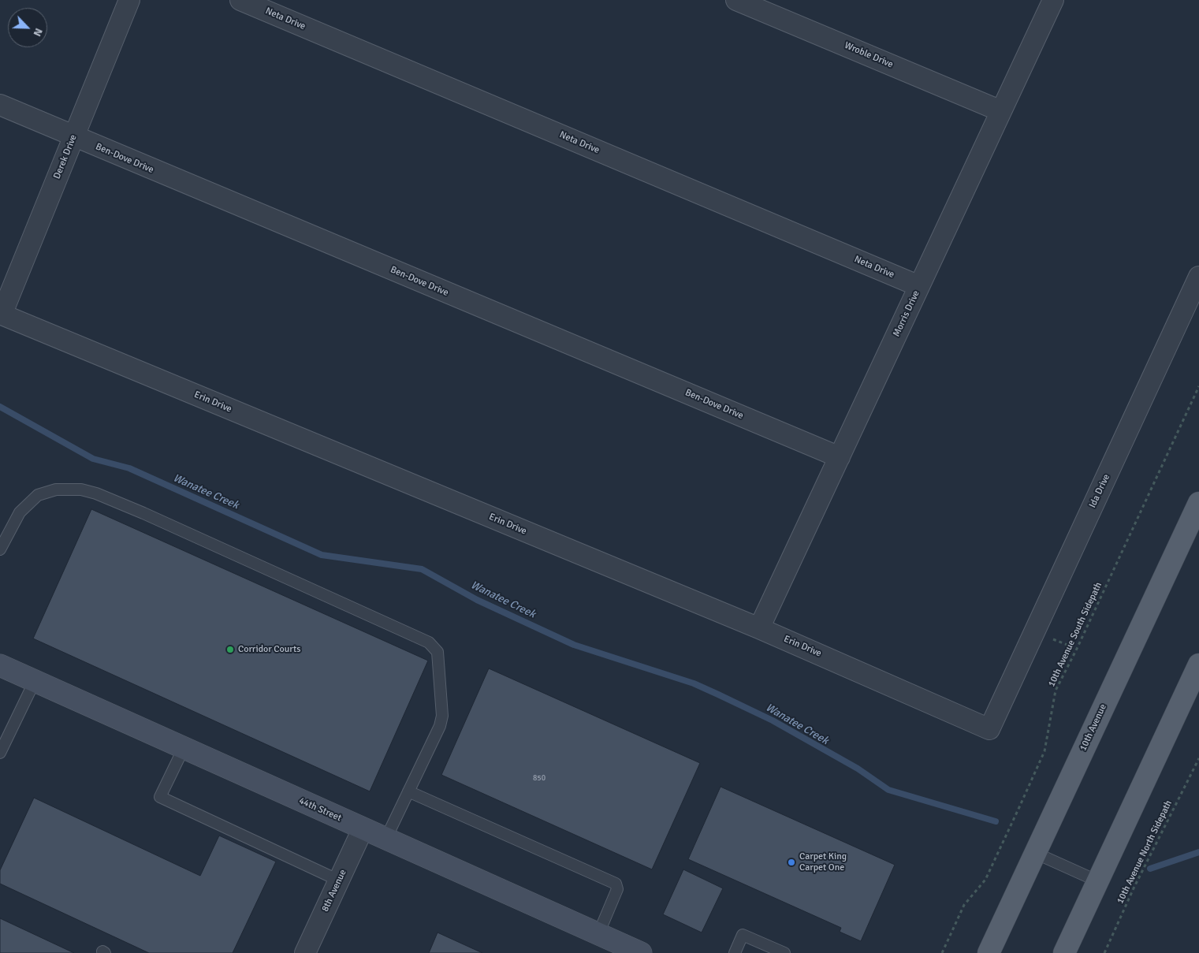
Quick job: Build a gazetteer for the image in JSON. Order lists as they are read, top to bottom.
{
  "streets": {
    "main road": ["10th Avenue"],
    "street": [
      "Neta Drive",
      "Wroble Drive",
      "Derek Drive",
      "Ben-Dove Drive",
      "Morris Drive",
      "Erin Drive",
      "Ida Drive",
      "44th Street",
      "8th Avenue"
    ],
    "path": ["10th Avenue South Sidepath", "10th Avenue North Sidepath"]
  },
  "crossings": [
    ["Neta Drive", "Morris Drive"],
    ["Wroble Drive", "Morris Drive"],
    ["Derek Drive", "Ben-Dove Drive"],
    ["Derek Drive", "Erin Drive"],
    ["Ben-Dove Drive", "Morris Drive"],
    ["Morris Drive", "Erin Drive"],
    ["Erin Drive", "Ida Drive"],
    ["44th Street", "8th Avenue"]
  ],
  "water": ["Wanatee Creek"],
  "places": ["Corridor Courts", "Carpet King Carpet One"],
  "house_numbers": ["850"],
  "north": "bottom right"
}
